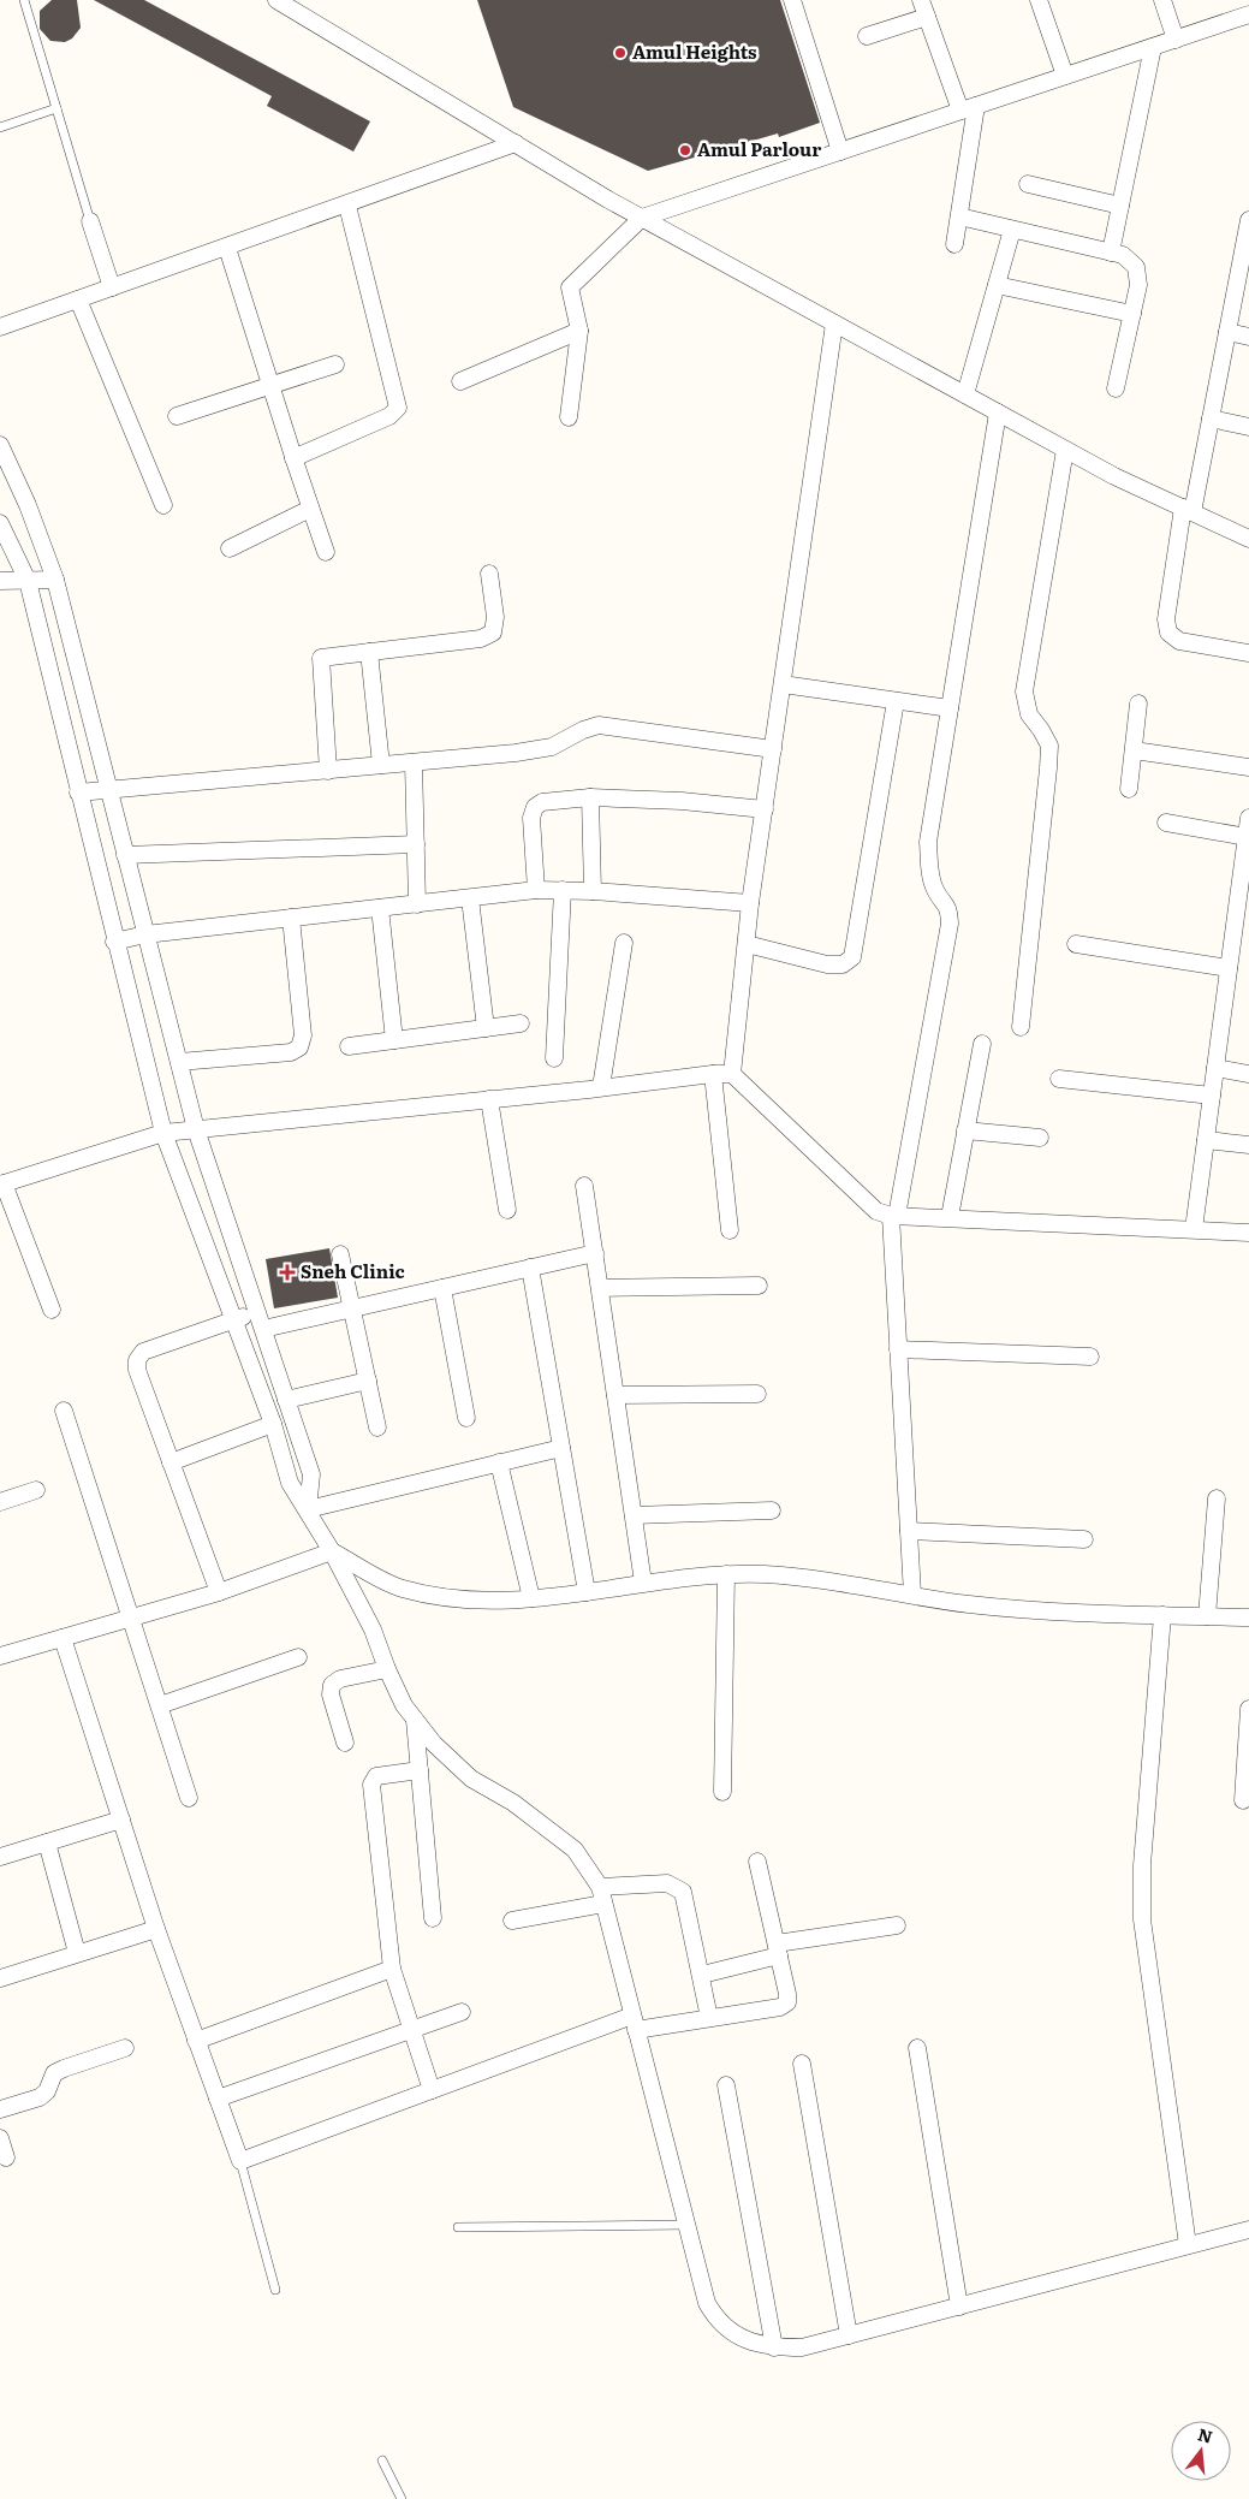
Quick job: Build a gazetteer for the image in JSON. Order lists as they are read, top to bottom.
{
  "places": {
    "other": ["Amul Heights", "Amul Parlour"],
    "health": ["Sneh Clinic"]
  },
  "north": "top"
}
